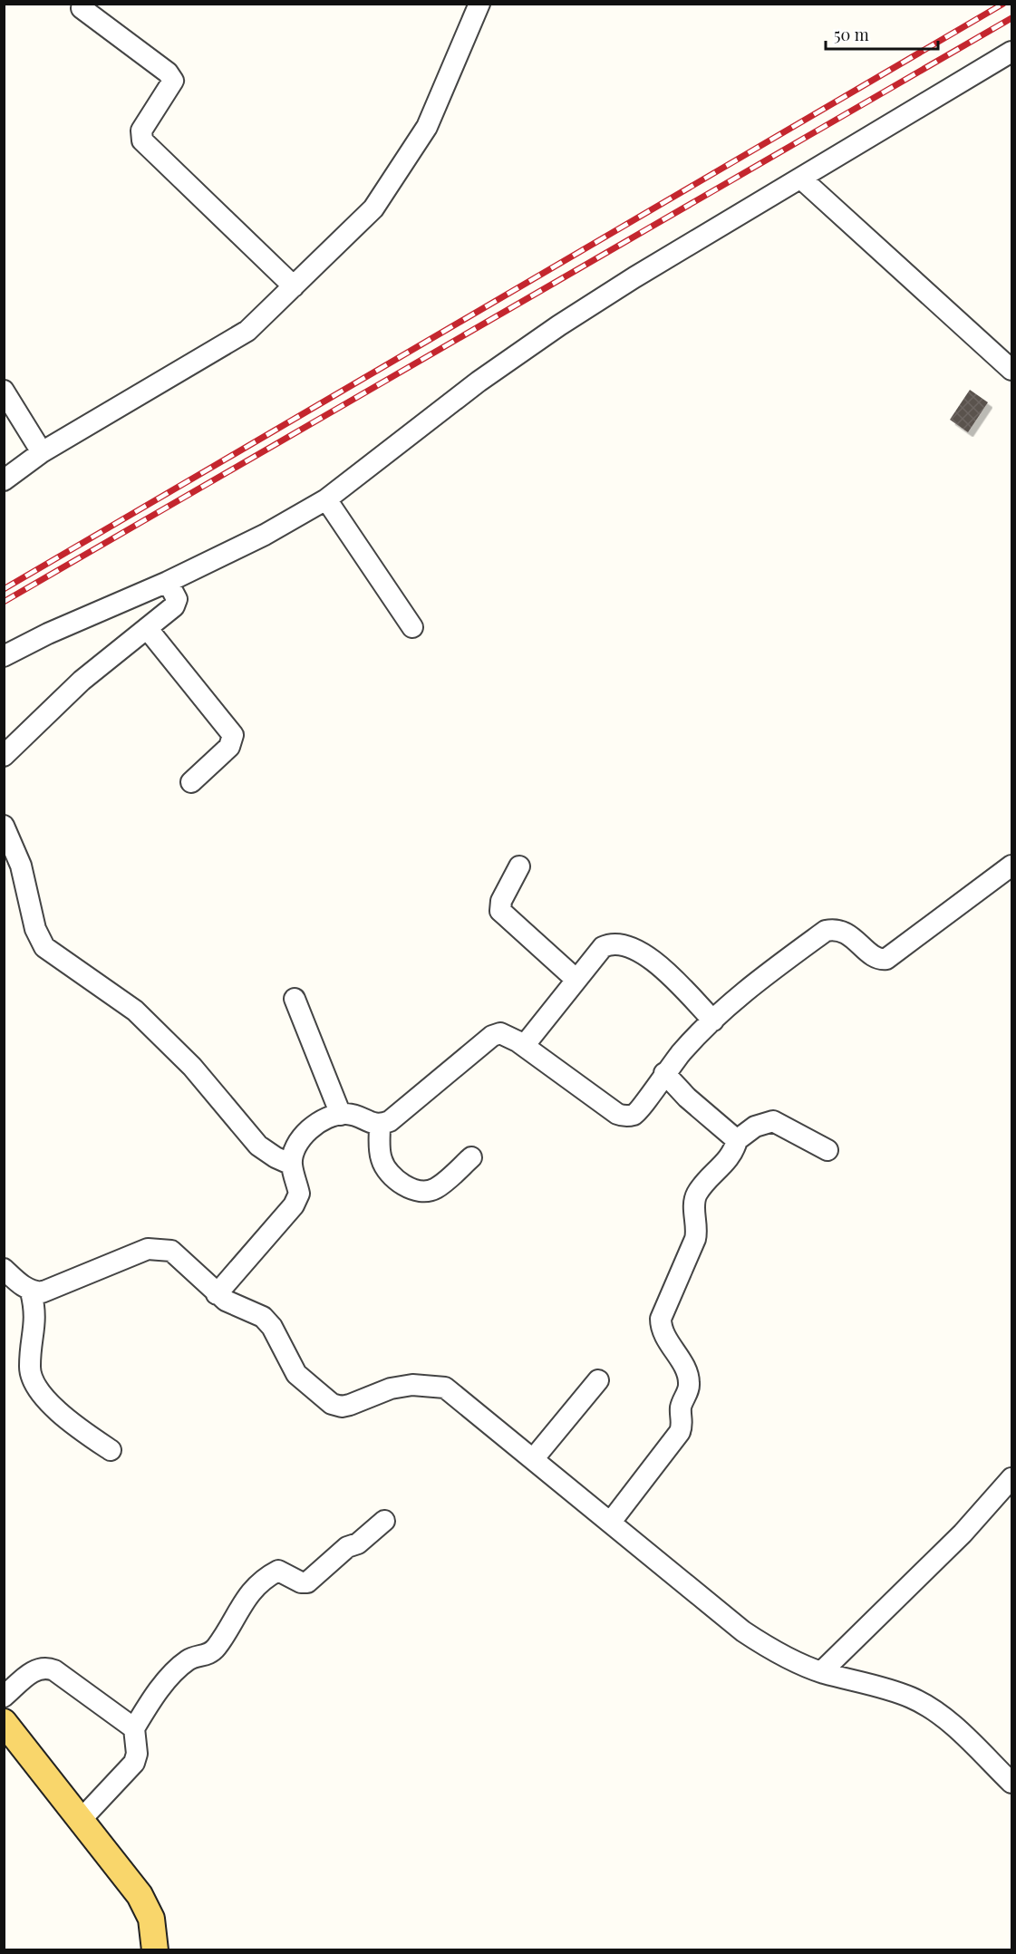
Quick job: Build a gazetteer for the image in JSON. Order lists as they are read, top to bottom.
{
  "scale_bar": "50 m"
}
